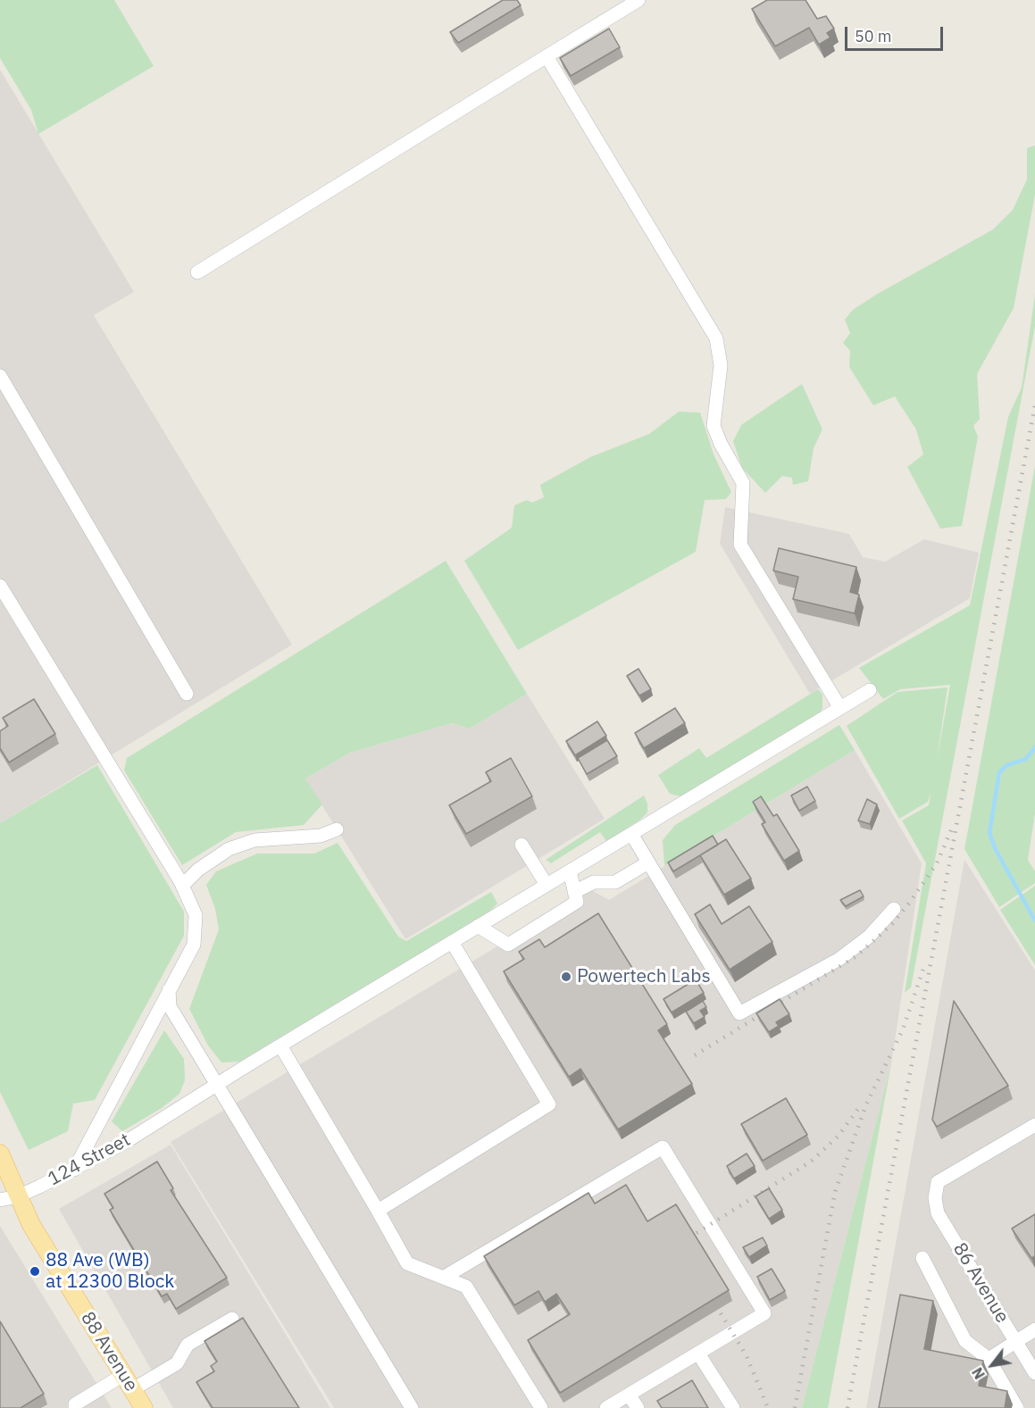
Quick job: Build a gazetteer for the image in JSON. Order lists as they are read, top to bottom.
{
  "streets": {
    "main road": ["88 Avenue"],
    "street": ["124 Street", "86 Avenue"]
  },
  "crossings": [
    ["124 Street", "88 Avenue"]
  ],
  "places": ["Powertech Labs", "88 Ave (WB) at 12300 Block"],
  "scale_bar": "50 m",
  "north": "bottom left"
}
